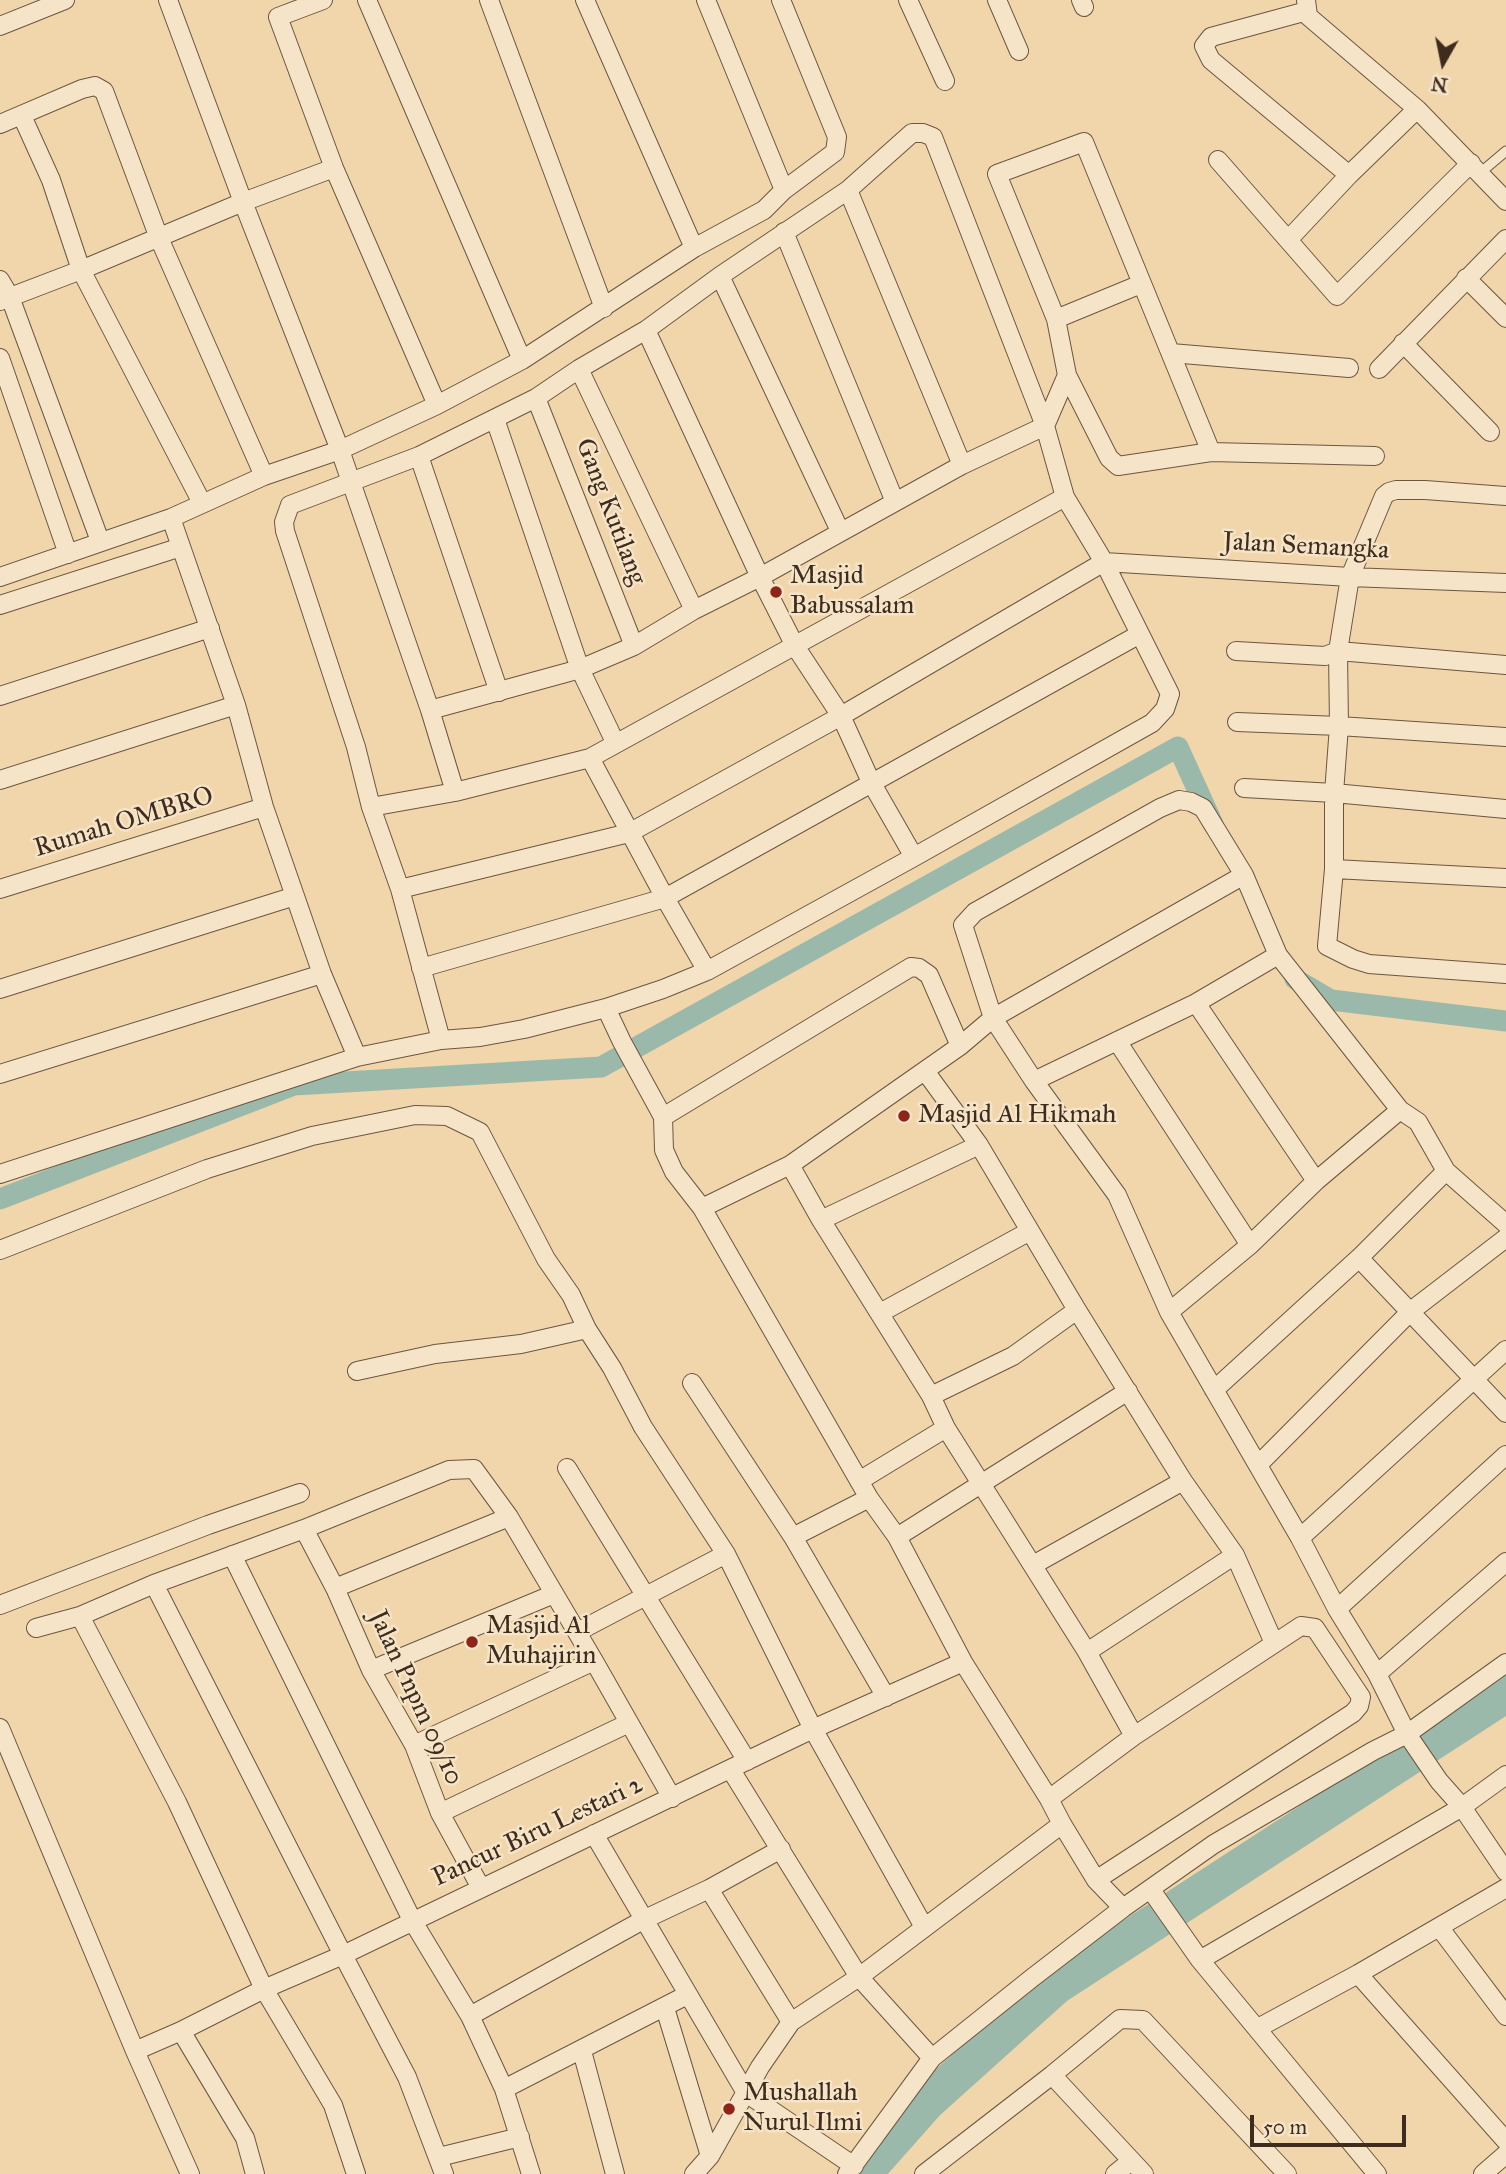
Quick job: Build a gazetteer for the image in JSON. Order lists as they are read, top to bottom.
{
  "streets": {
    "street": [
      "Gang Kutilang",
      "Jalan Semangka",
      "Rumah OMBRO",
      "Jalan Pnpm 09/10",
      "Pancur Biru Lestari 2"
    ]
  },
  "crossings": [
    ["Jalan Pnpm 09/10", "Pancur Biru Lestari 2"]
  ],
  "places": [
    "Masjid Babussalam",
    "Masjid Al Hikmah",
    "Masjid Al Muhajirin",
    "Mushallah Nurul Ilmi"
  ],
  "scale_bar": "50 m",
  "north": "bottom"
}
